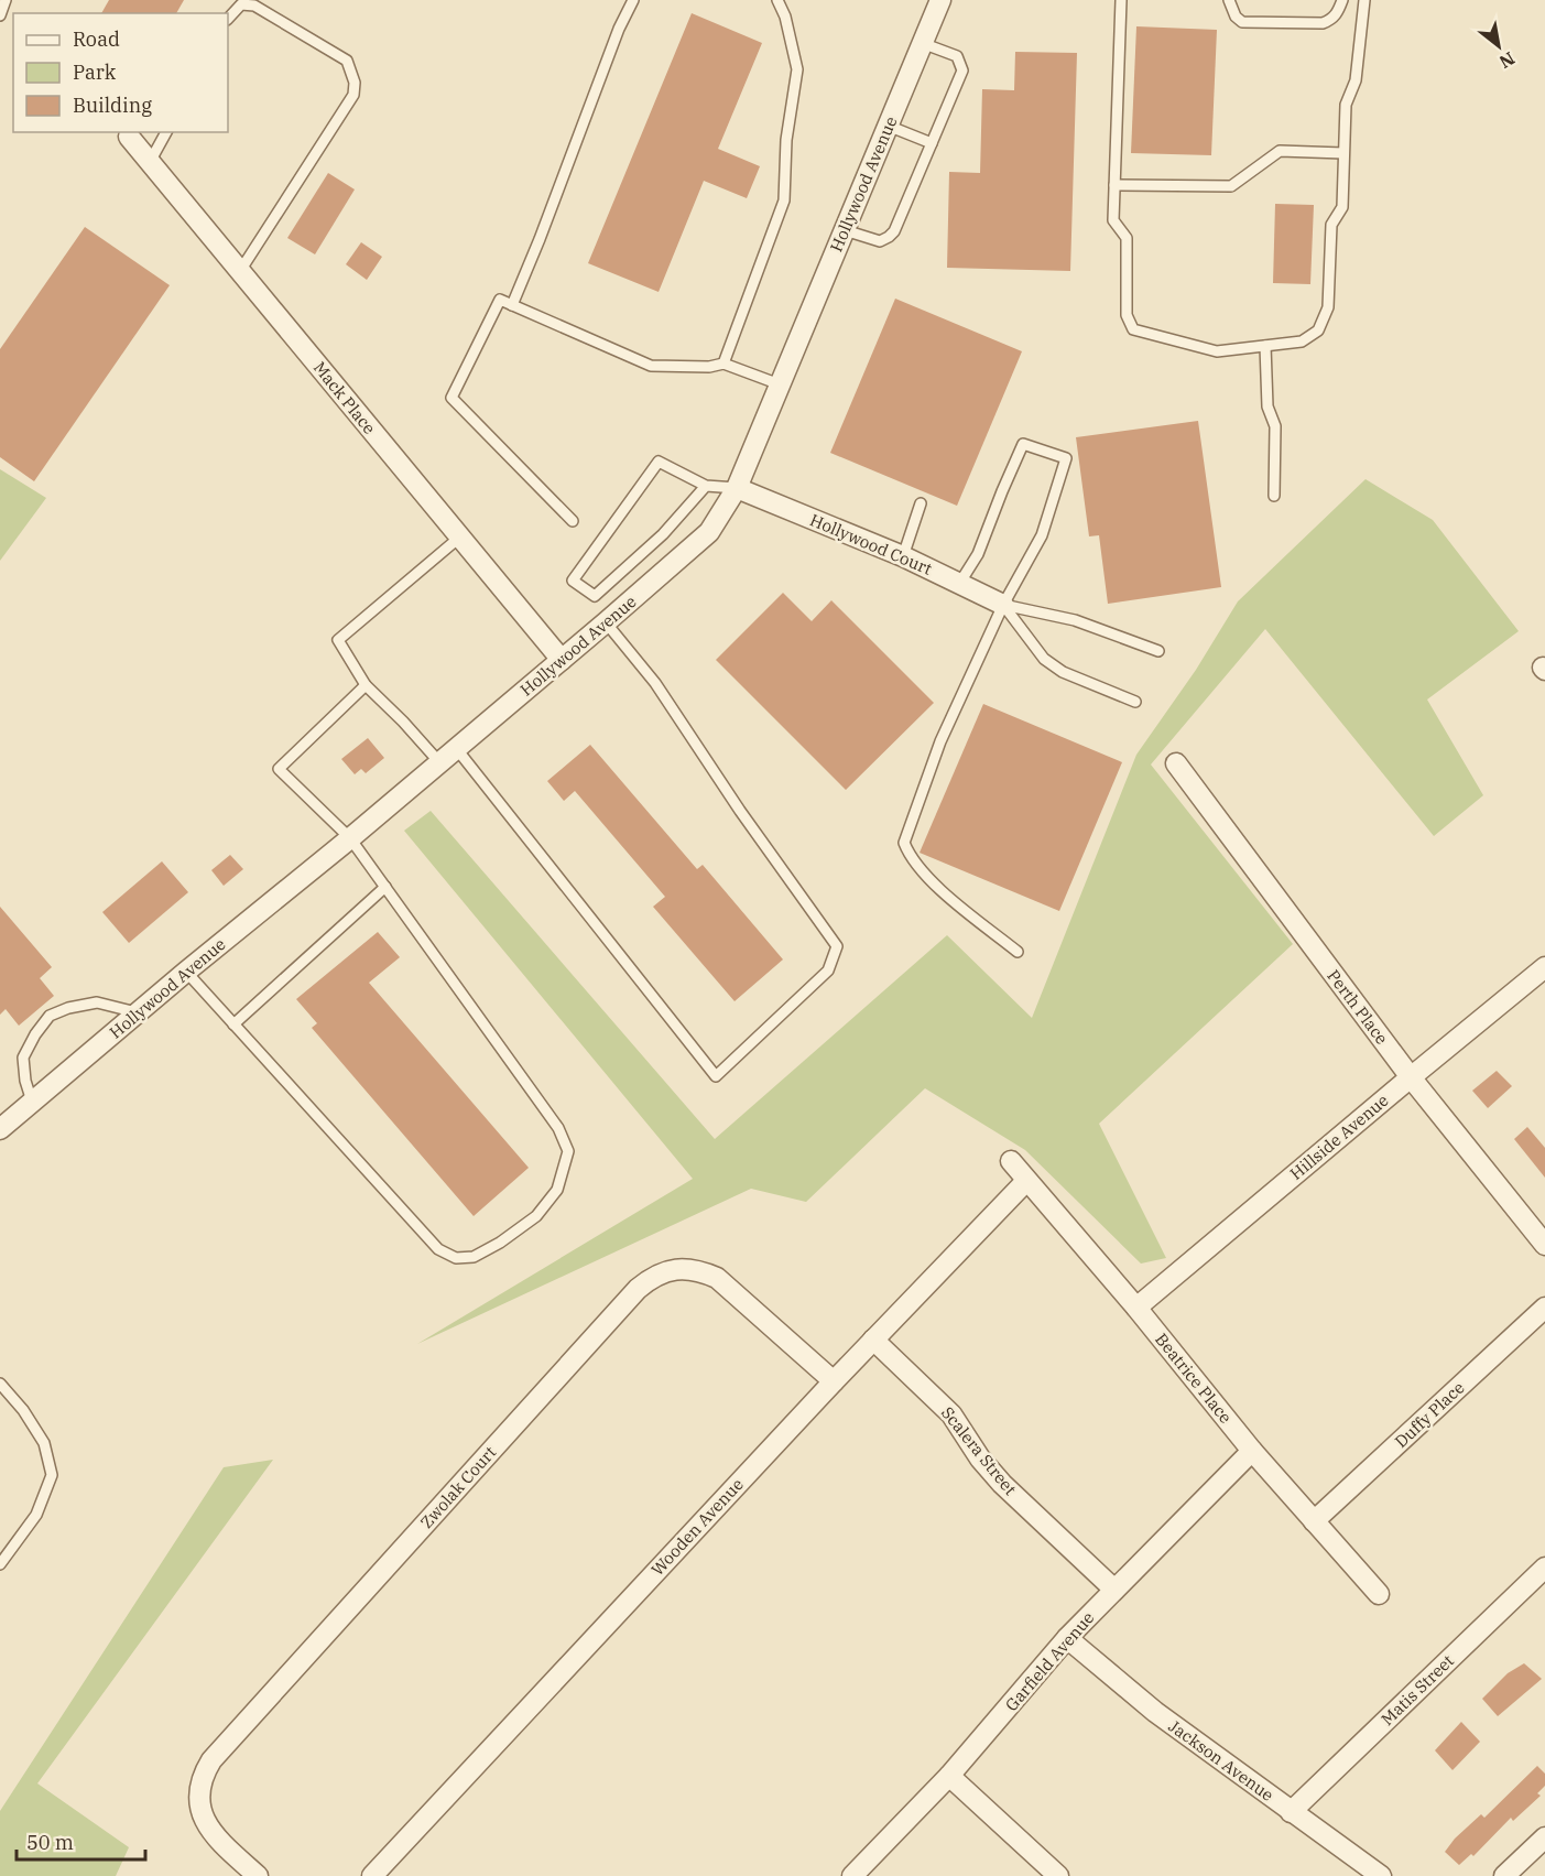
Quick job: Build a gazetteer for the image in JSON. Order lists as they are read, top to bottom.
{
  "streets": {
    "street": [
      "Hollywood Avenue",
      "Mack Place",
      "Hollywood Court",
      "Perth Place",
      "Hillside Avenue",
      "Beatrice Place",
      "Duffy Place",
      "Scalera Street",
      "Zwolak Court",
      "Wooden Avenue",
      "Garfield Avenue",
      "Matis Street",
      "Jackson Avenue"
    ]
  },
  "crossings": [
    ["Hollywood Avenue", "Mack Place"],
    ["Hollywood Avenue", "Hollywood Court"],
    ["Perth Place", "Hillside Avenue"],
    ["Hillside Avenue", "Beatrice Place"],
    ["Beatrice Place", "Duffy Place"],
    ["Beatrice Place", "Wooden Avenue"],
    ["Beatrice Place", "Garfield Avenue"],
    ["Scalera Street", "Wooden Avenue"],
    ["Scalera Street", "Garfield Avenue"],
    ["Zwolak Court", "Wooden Avenue"],
    ["Garfield Avenue", "Jackson Avenue"],
    ["Matis Street", "Jackson Avenue"]
  ],
  "legend": ["Road", "Park", "Building"],
  "scale_bar": "50 m",
  "north": "bottom right"
}
